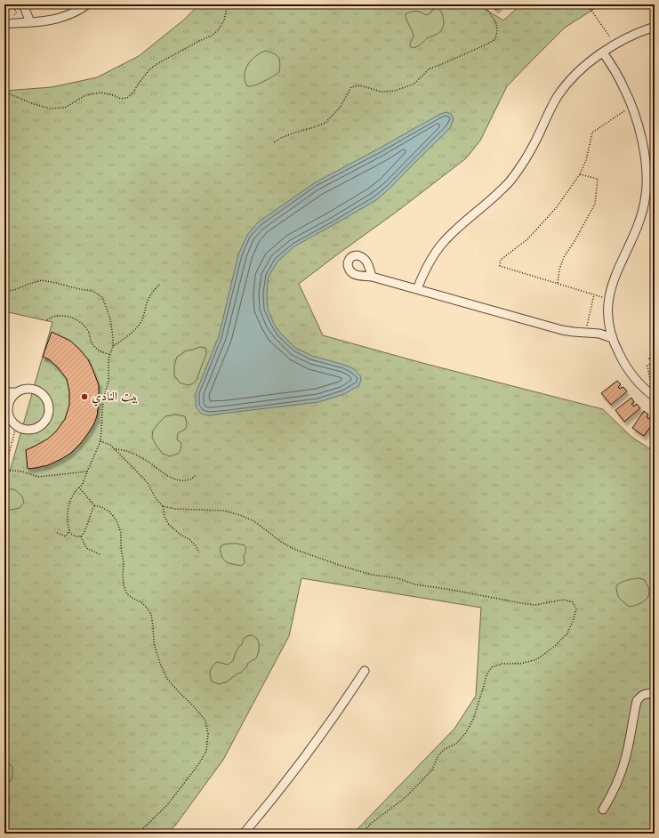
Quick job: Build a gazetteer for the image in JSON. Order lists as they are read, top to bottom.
{
  "places": ["بيت النادي"]
}
